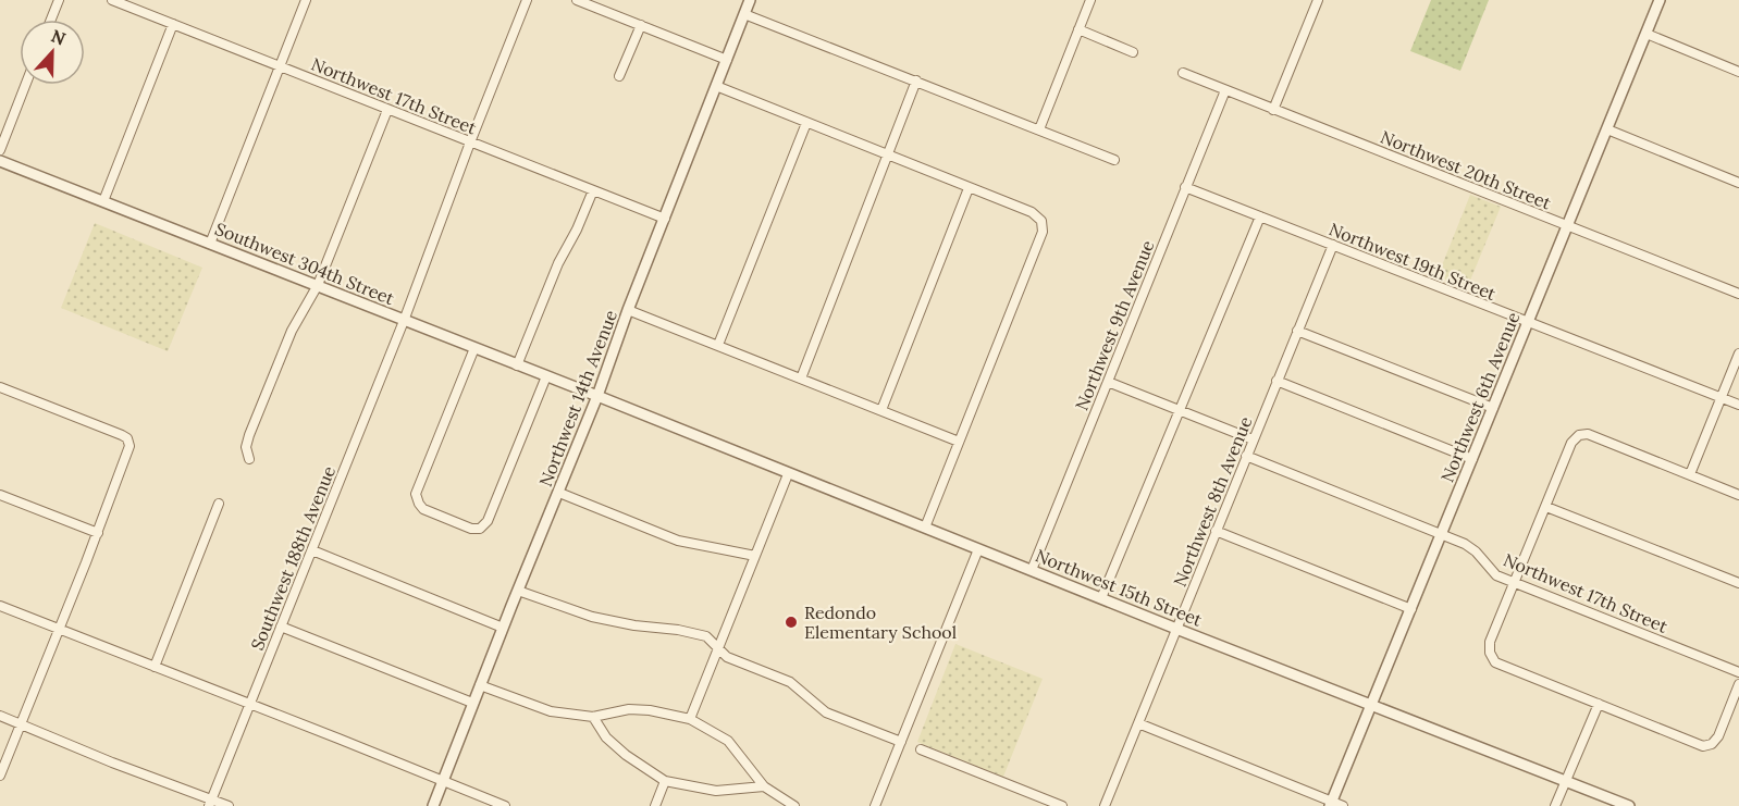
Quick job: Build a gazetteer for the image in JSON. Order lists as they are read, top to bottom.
{
  "streets": {
    "street": [
      "Northwest 17th Street",
      "Northwest 20th Street",
      "Northwest 19th Street",
      "Southwest 304th Street",
      "Northwest 9th Avenue",
      "Northwest 6th Avenue",
      "Northwest 14th Avenue",
      "Northwest 8th Avenue",
      "Southwest 188th Avenue",
      "Northwest 15th Street"
    ]
  },
  "crossings": [
    ["Northwest 17th Street", "Northwest 6th Avenue"],
    ["Northwest 17th Street", "Northwest 14th Avenue"],
    ["Northwest 17th Street", "Northwest 8th Avenue"],
    ["Northwest 17th Street", "Southwest 188th Avenue"],
    ["Northwest 20th Street", "Northwest 9th Avenue"],
    ["Northwest 20th Street", "Northwest 6th Avenue"],
    ["Northwest 19th Street", "Northwest 9th Avenue"],
    ["Northwest 19th Street", "Northwest 6th Avenue"],
    ["Northwest 19th Street", "Northwest 8th Avenue"],
    ["Southwest 304th Street", "Northwest 14th Avenue"],
    ["Southwest 304th Street", "Southwest 188th Avenue"],
    ["Southwest 304th Street", "Northwest 15th Street"],
    ["Northwest 9th Avenue", "Northwest 15th Street"],
    ["Northwest 6th Avenue", "Northwest 15th Street"],
    ["Northwest 14th Avenue", "Northwest 15th Street"],
    ["Northwest 8th Avenue", "Northwest 15th Street"]
  ],
  "places": ["Redondo Elementary School"],
  "north": "top"
}
